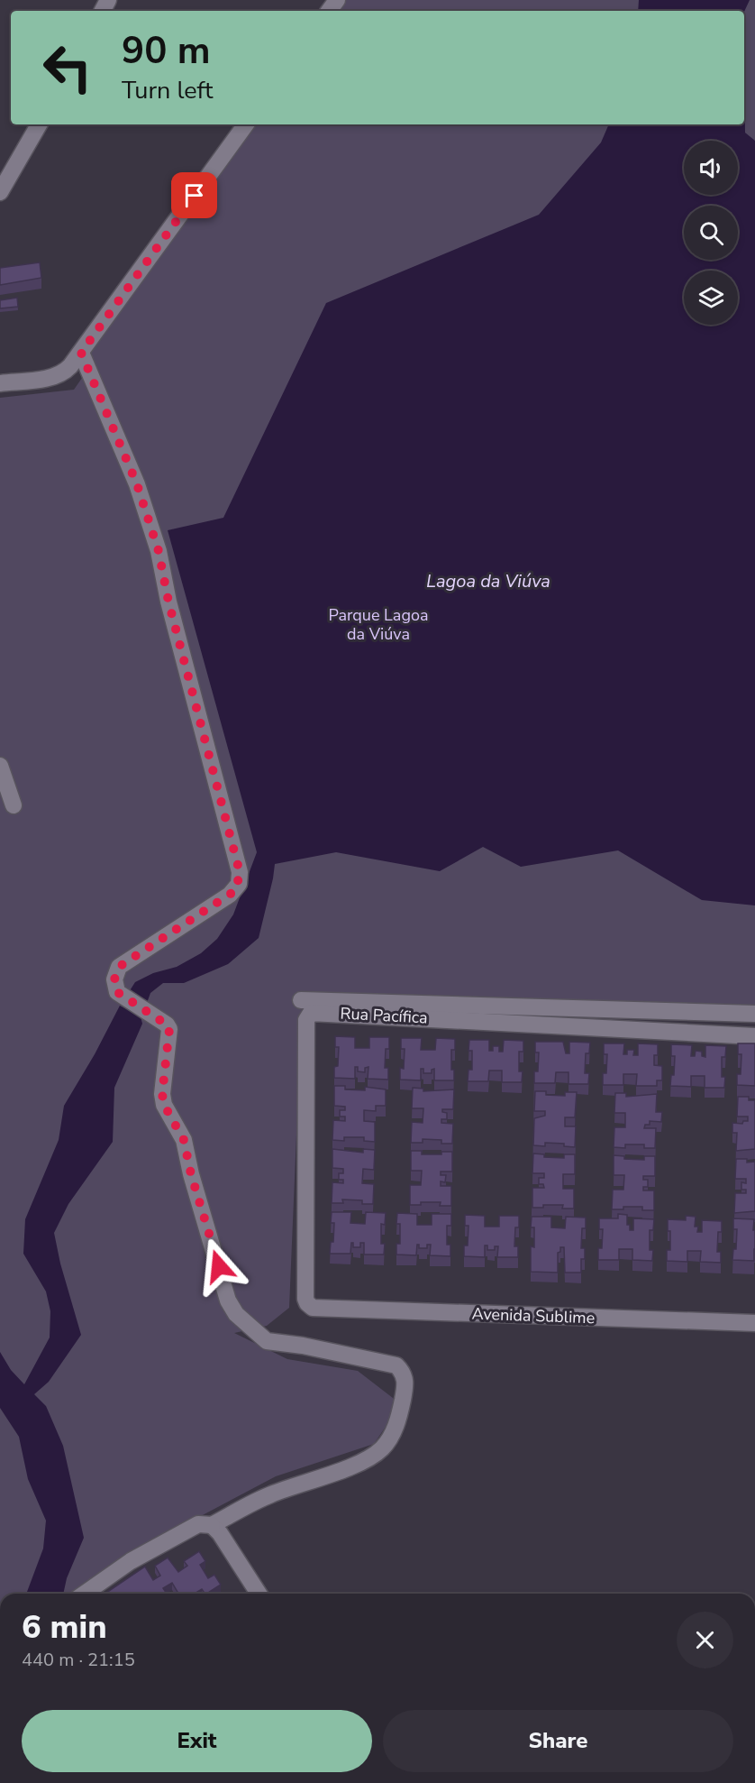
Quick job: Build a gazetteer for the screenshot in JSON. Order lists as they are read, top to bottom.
{
  "streets": {
    "street": ["Rua Pacífica", "Avenida Sublime"]
  },
  "crossings": [
    ["Rua Pacífica", "Avenida Sublime"]
  ],
  "water": ["Lagoa da Viúva"],
  "parks": ["Parque Lagoa da Viúva"],
  "page": {
    "turn": ["90 m", "Turn left"],
    "heading": ["6 min", "440 m · 21:15"],
    "buttons": ["Exit", "Share"]
  }
}
